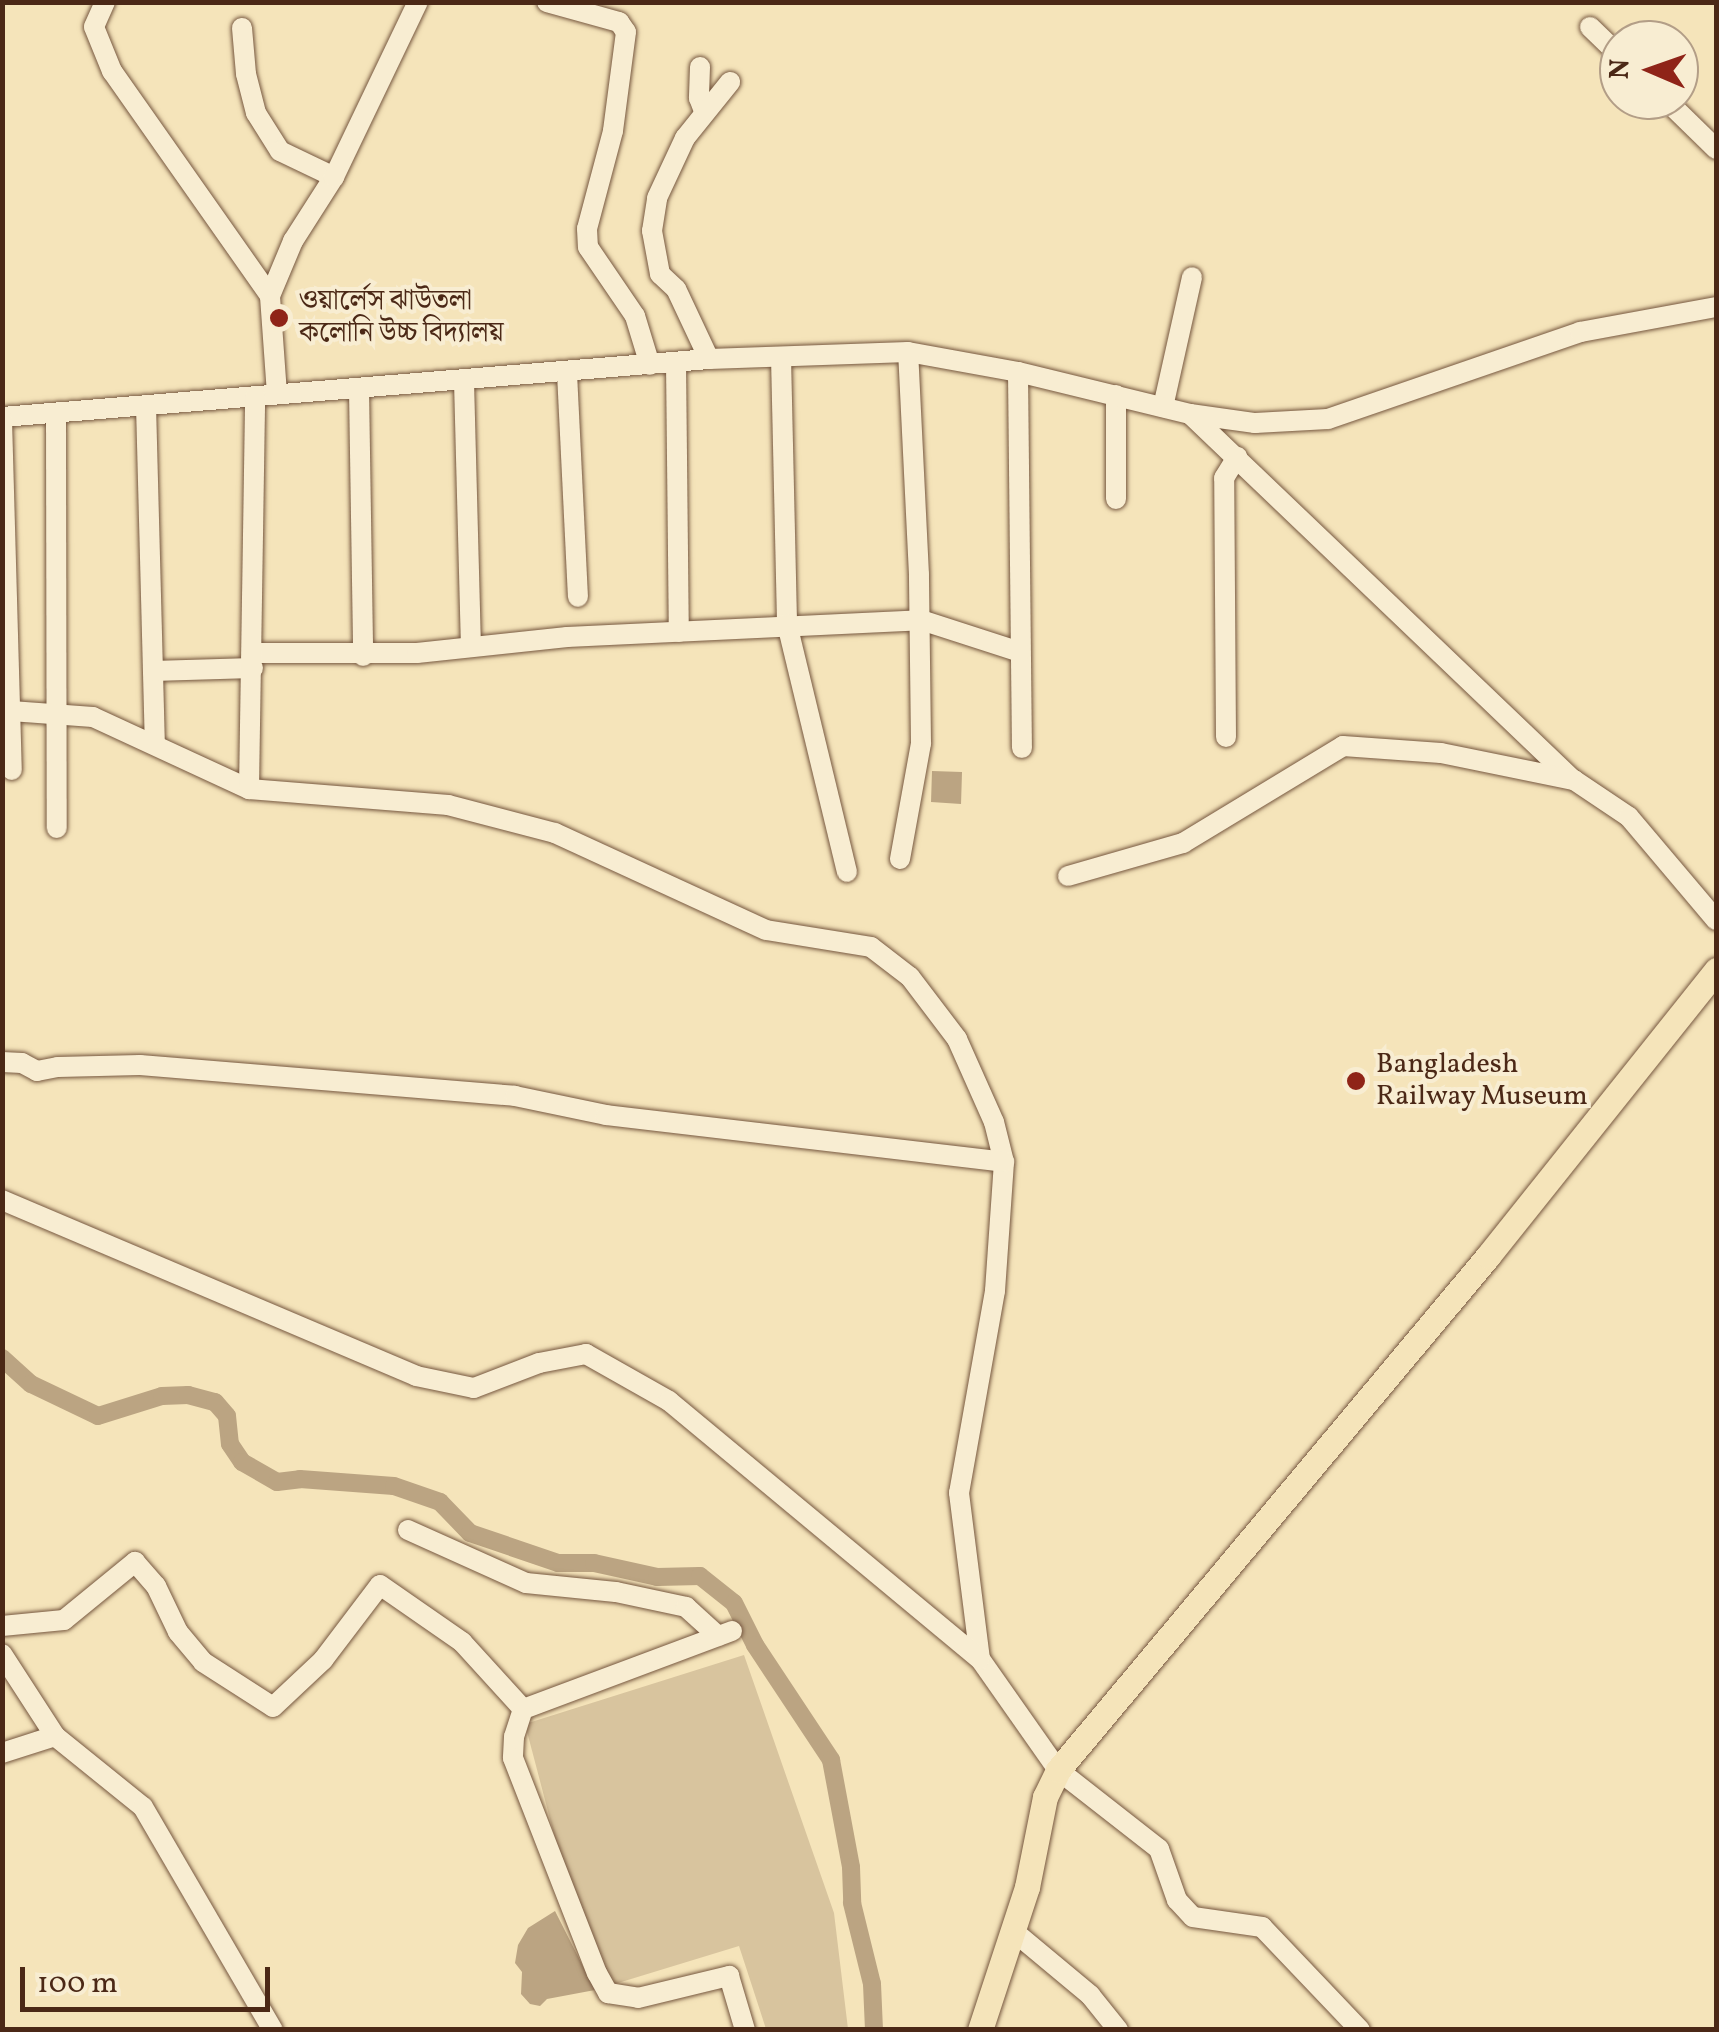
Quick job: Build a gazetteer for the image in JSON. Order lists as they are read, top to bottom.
{
  "places": ["ওয়ার্লেস ঝাউতলা কলোনি উচ্চ বিদ্যালয়", "Bangladesh Railway Museum"],
  "scale_bar": "100 m",
  "north": "left"
}
